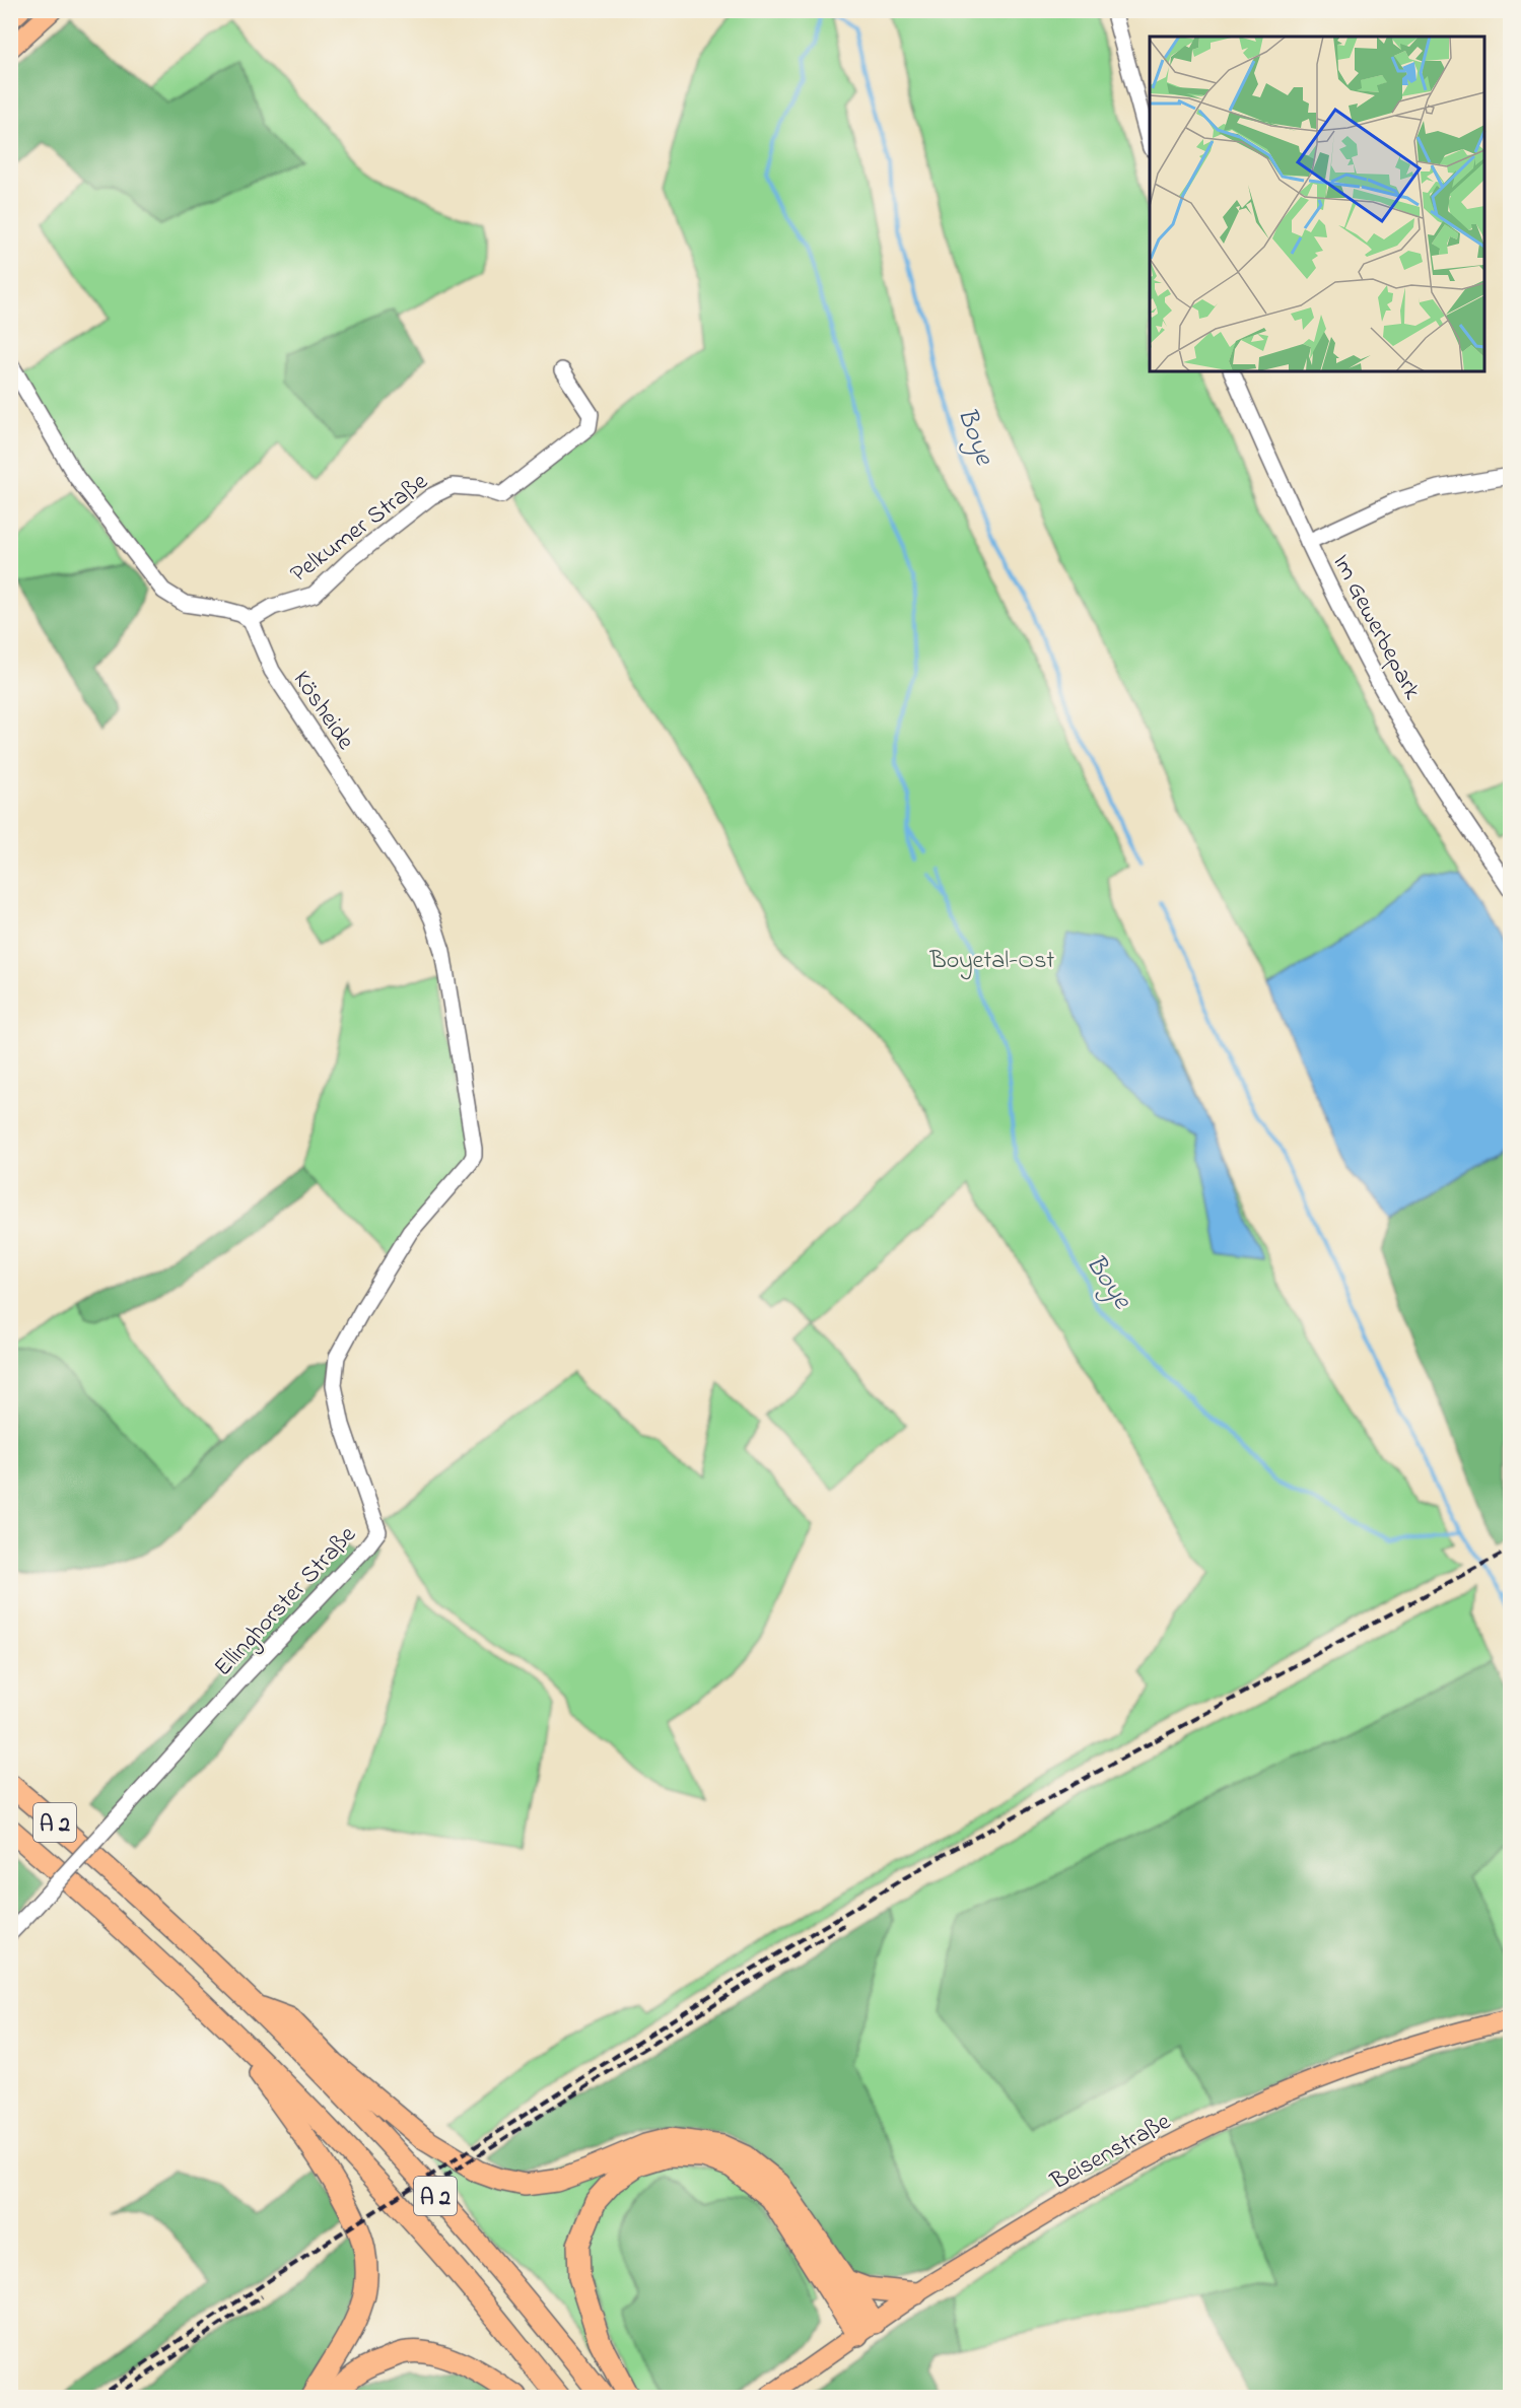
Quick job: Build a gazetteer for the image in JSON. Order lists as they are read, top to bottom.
{
  "streets": {
    "highway": ["A 2"],
    "main road": ["Beisenstraße"],
    "street": [
      "Pelkumer Straße",
      "Im Gewerbepark",
      "Kösheide",
      "Ellinghorster Straße"
    ]
  },
  "crossings": [
    ["Pelkumer Straße", "Kösheide"],
    ["Kösheide", "Ellinghorster Straße"]
  ],
  "water": ["Boye"],
  "parks": ["Boyetal-Ost"]
}
